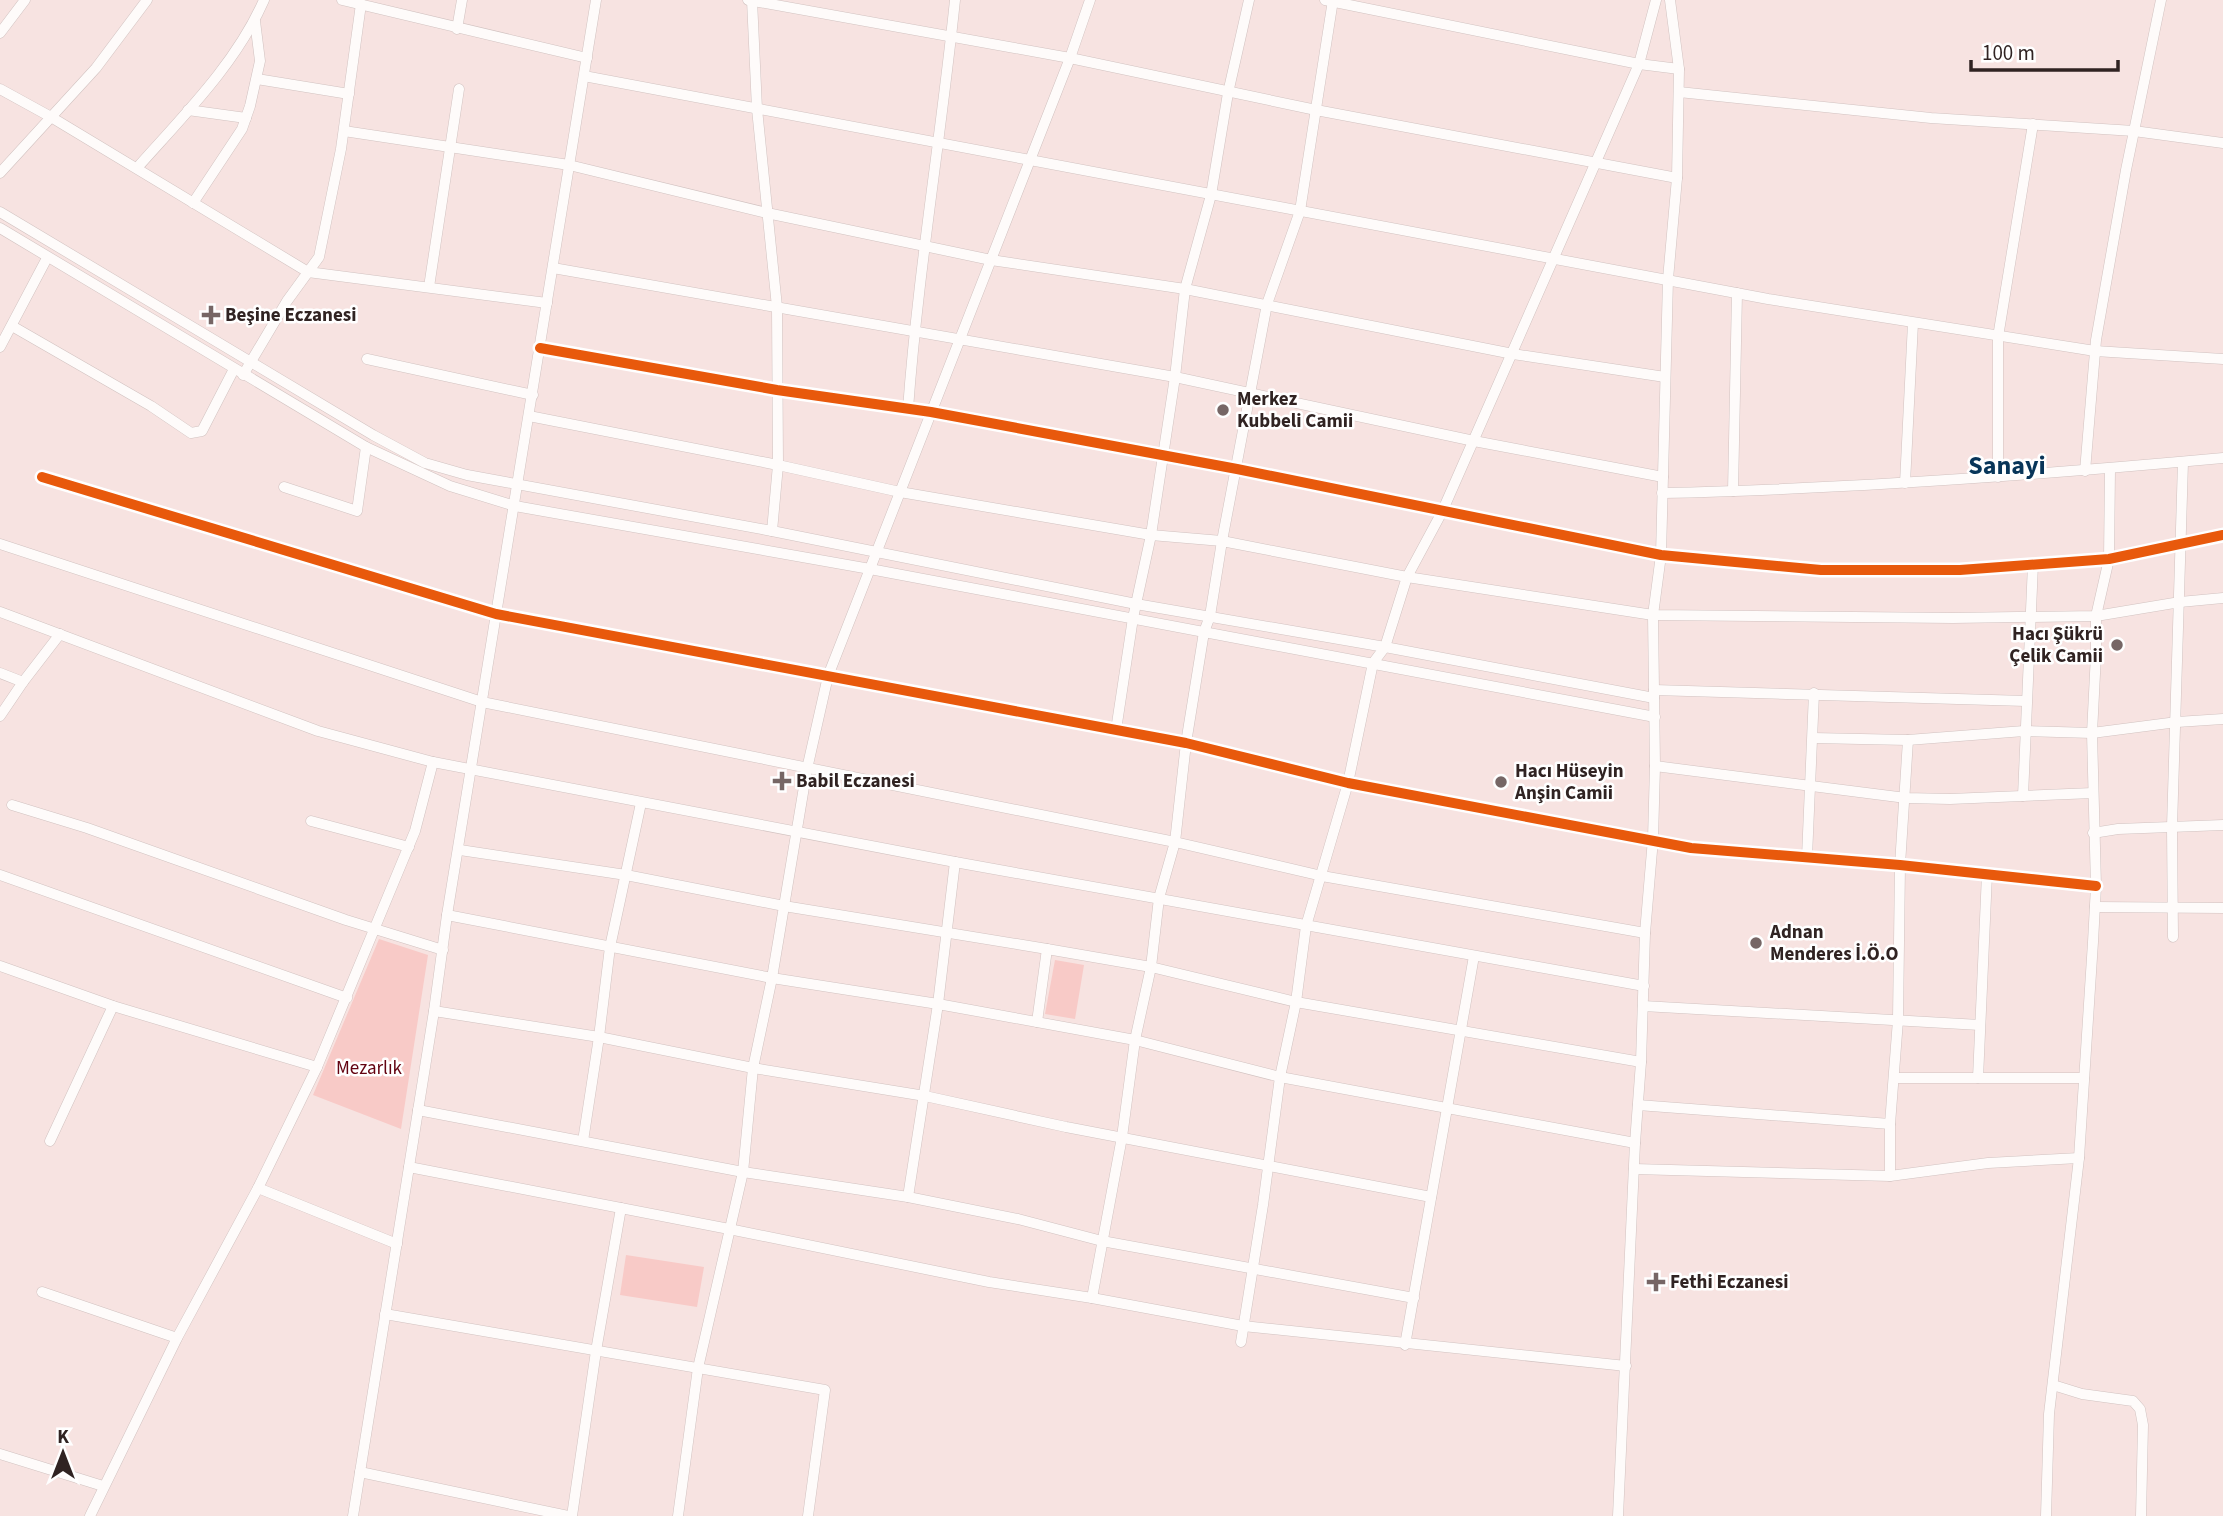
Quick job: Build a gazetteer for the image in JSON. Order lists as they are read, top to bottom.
{
  "districts": ["Sanayi"],
  "parks": ["Mezarlık"],
  "places": {
    "health": ["Beşine Eczanesi", "Babil Eczanesi", "Fethi Eczanesi"],
    "other": [
      "Merkez Kubbeli Camii",
      "Hacı Şükrü Çelik Camii",
      "Hacı Hüseyin Anşin Camii",
      "Adnan Menderes İ.Ö.O"
    ]
  },
  "scale_bar": "100 m",
  "north": "top"
}
